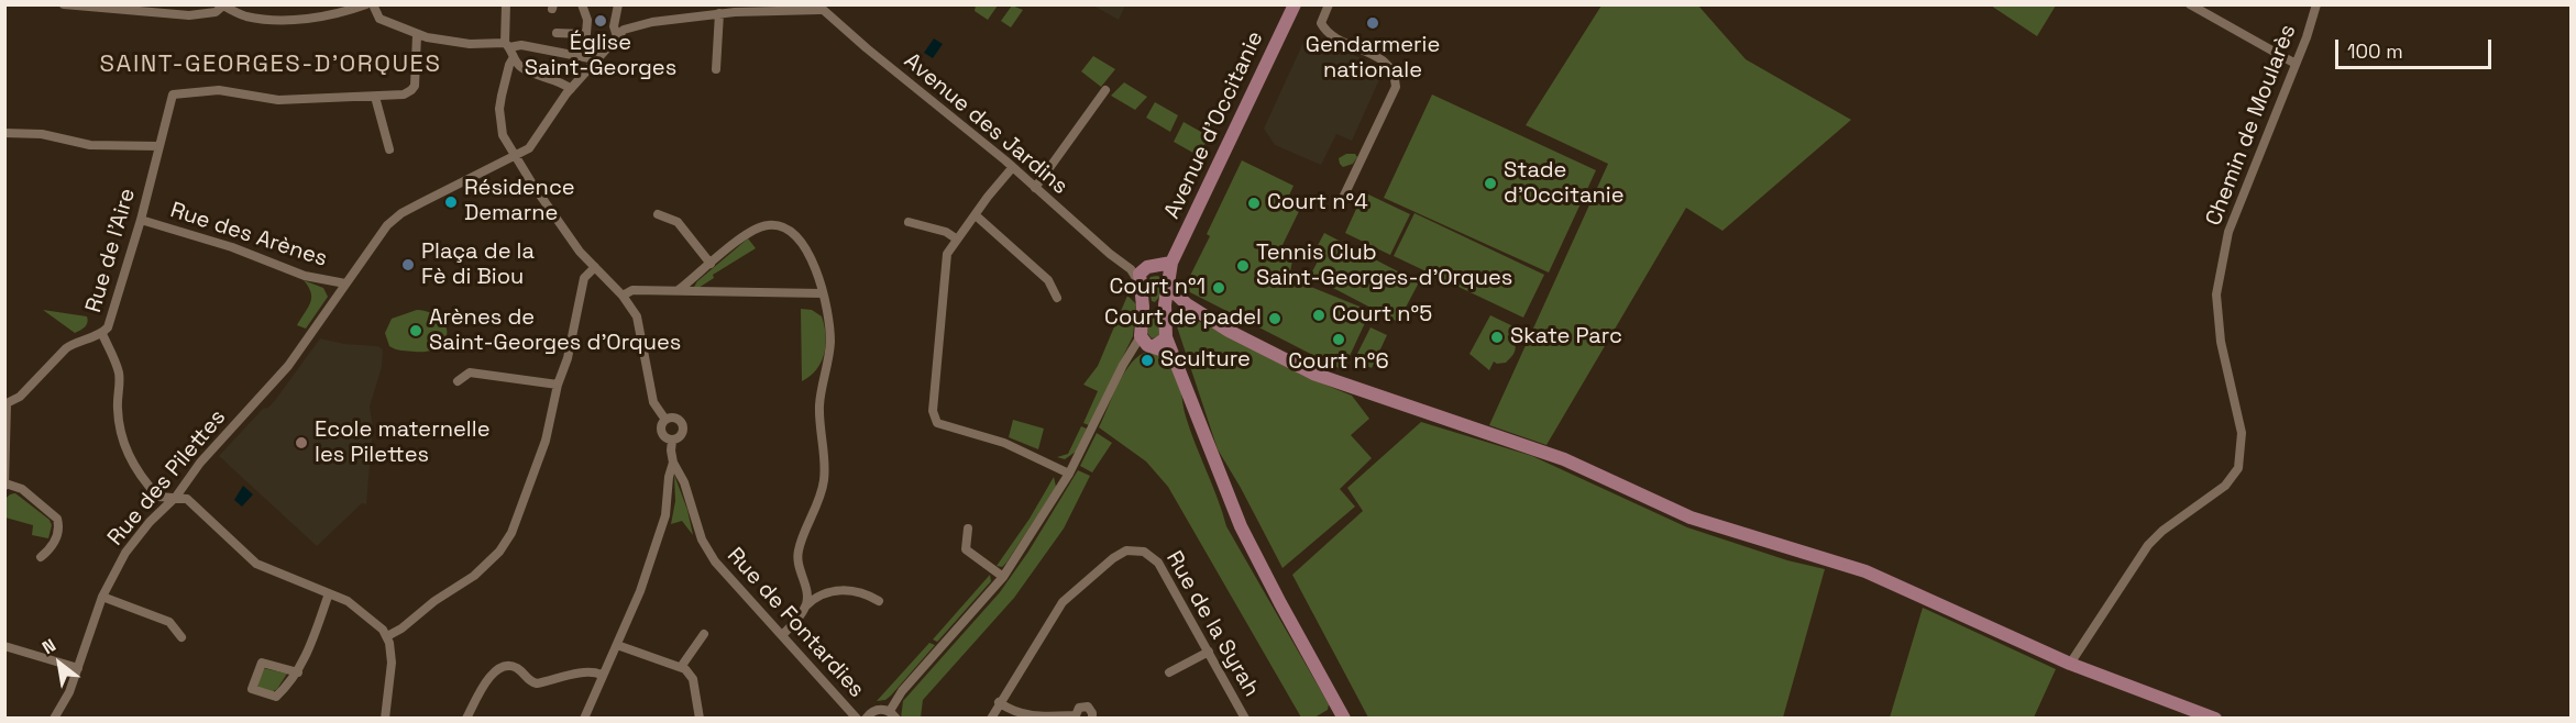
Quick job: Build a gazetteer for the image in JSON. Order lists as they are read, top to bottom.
{
  "streets": {
    "street": [
      "Avenue des Jardins",
      "Avenue d'Occitanie",
      "Chemin de Moularès",
      "Rue des Arènes",
      "Rue de l'Aire",
      "Rue des Pilettes",
      "Rue de Fontardies",
      "Rue de la Syrah"
    ]
  },
  "crossings": [
    ["Rue des Arènes", "Rue de l'Aire"],
    ["Rue des Arènes", "Rue des Pilettes"]
  ],
  "districts": ["SAINT-GEORGES-D'ORQUES"],
  "places": [
    "Église Saint-Georges",
    "Gendarmerie nationale",
    "Stade d'Occitanie",
    "Résidence Demarne",
    "Court n°4",
    "Plaça de la Fè di Biou",
    "Tennis Club Saint-Georges-d'Orques",
    "Court n°1",
    "Court n°5",
    "Court de padel",
    "Arènes de Saint-Georges d'Orques",
    "Skate Parc",
    "Court n°6",
    "Sculture",
    "Ecole maternelle les Pilettes"
  ],
  "scale_bar": "100 m",
  "north": "top left"
}
